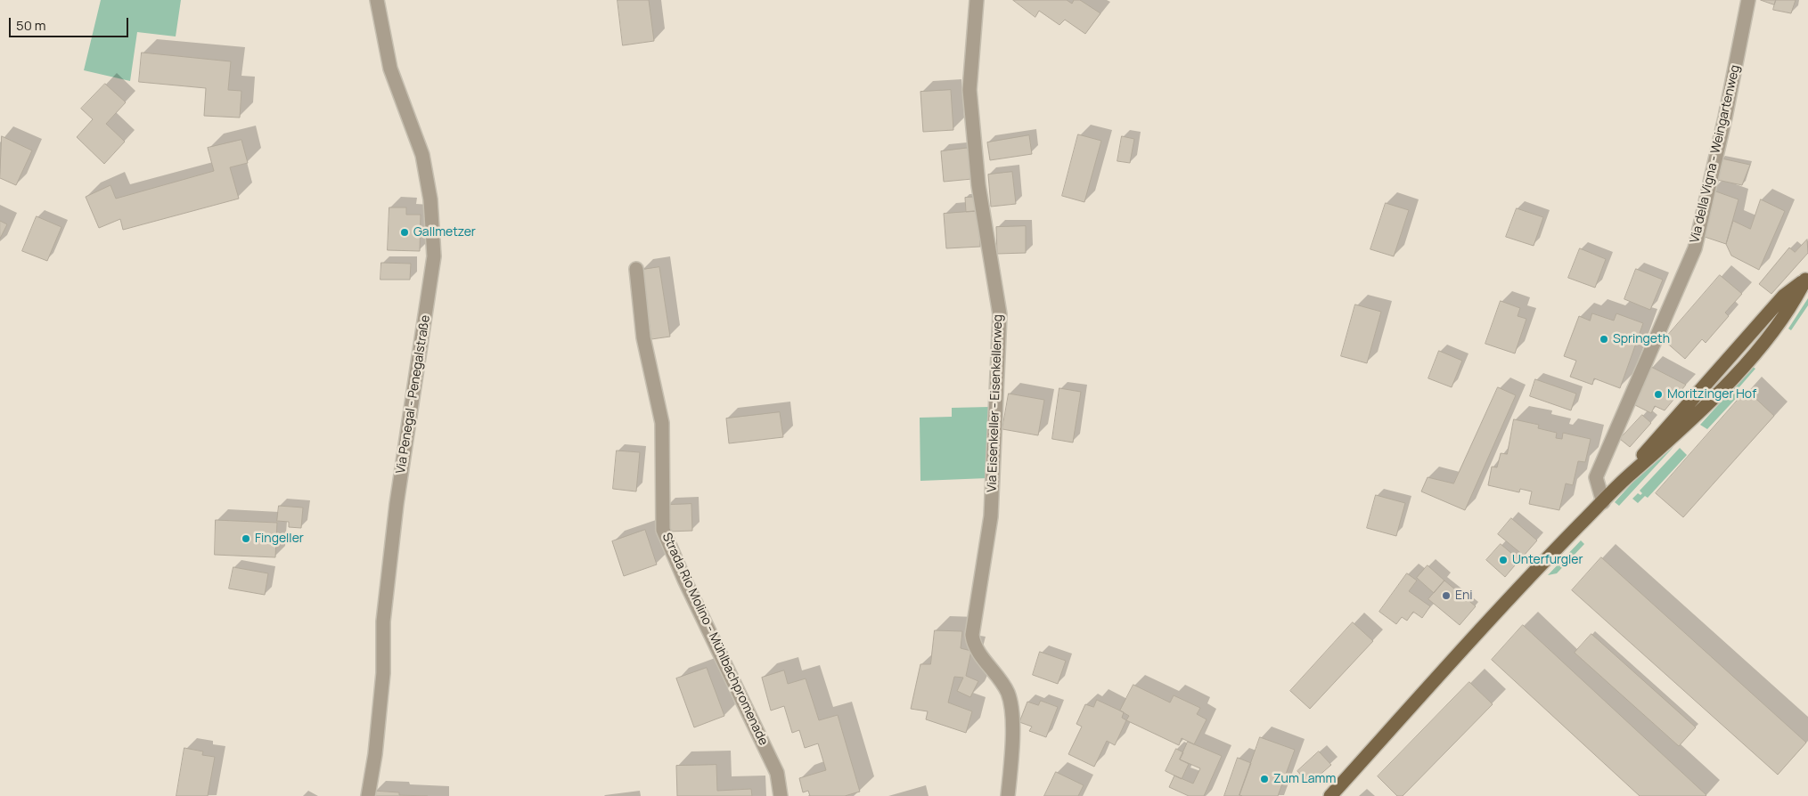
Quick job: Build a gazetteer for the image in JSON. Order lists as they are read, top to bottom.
{
  "streets": {
    "street": [
      "Via della Vigna - Weingartenweg",
      "Via Penegal - Penegalstraße",
      "Via Eisenkeller - Eisenkellerweg",
      "Strada Rio Molino - Mühlbachpromenade"
    ]
  },
  "places": [
    "Gallmetzer",
    "Springeth",
    "Moritzinger Hof",
    "Fingeller",
    "Unterfurgler",
    "Eni",
    "Zum Lamm"
  ],
  "scale_bar": "50 m"
}
